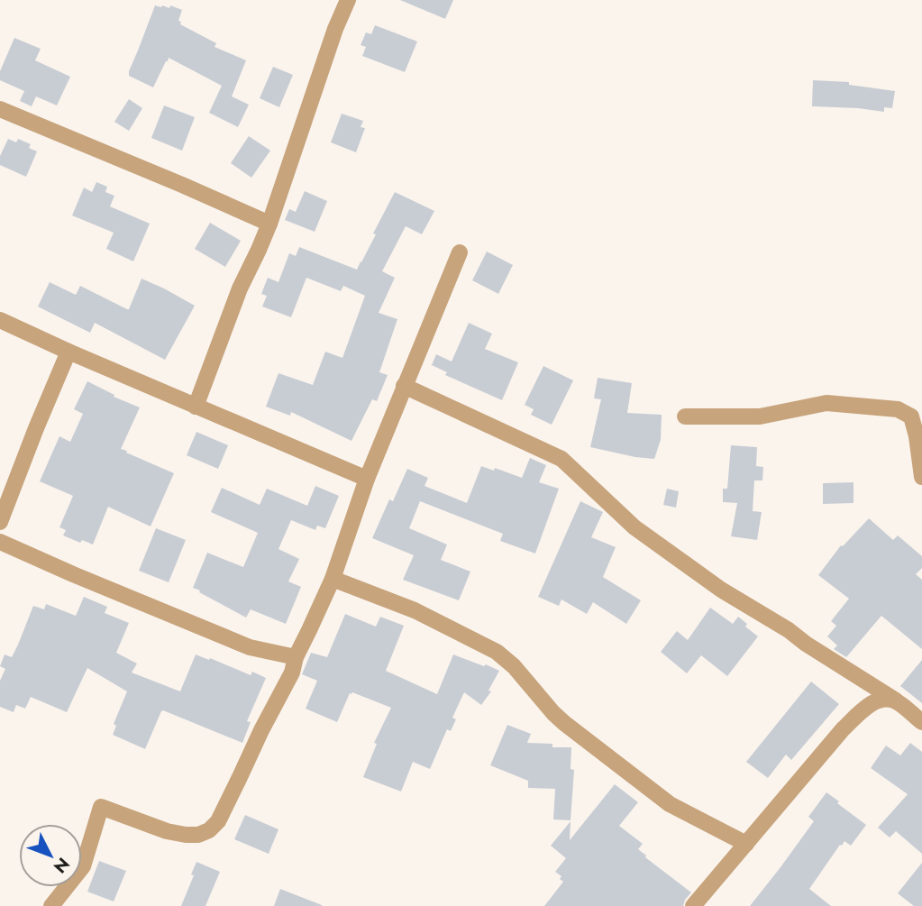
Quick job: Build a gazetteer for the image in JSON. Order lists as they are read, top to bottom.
{
  "north": "bottom right"
}
